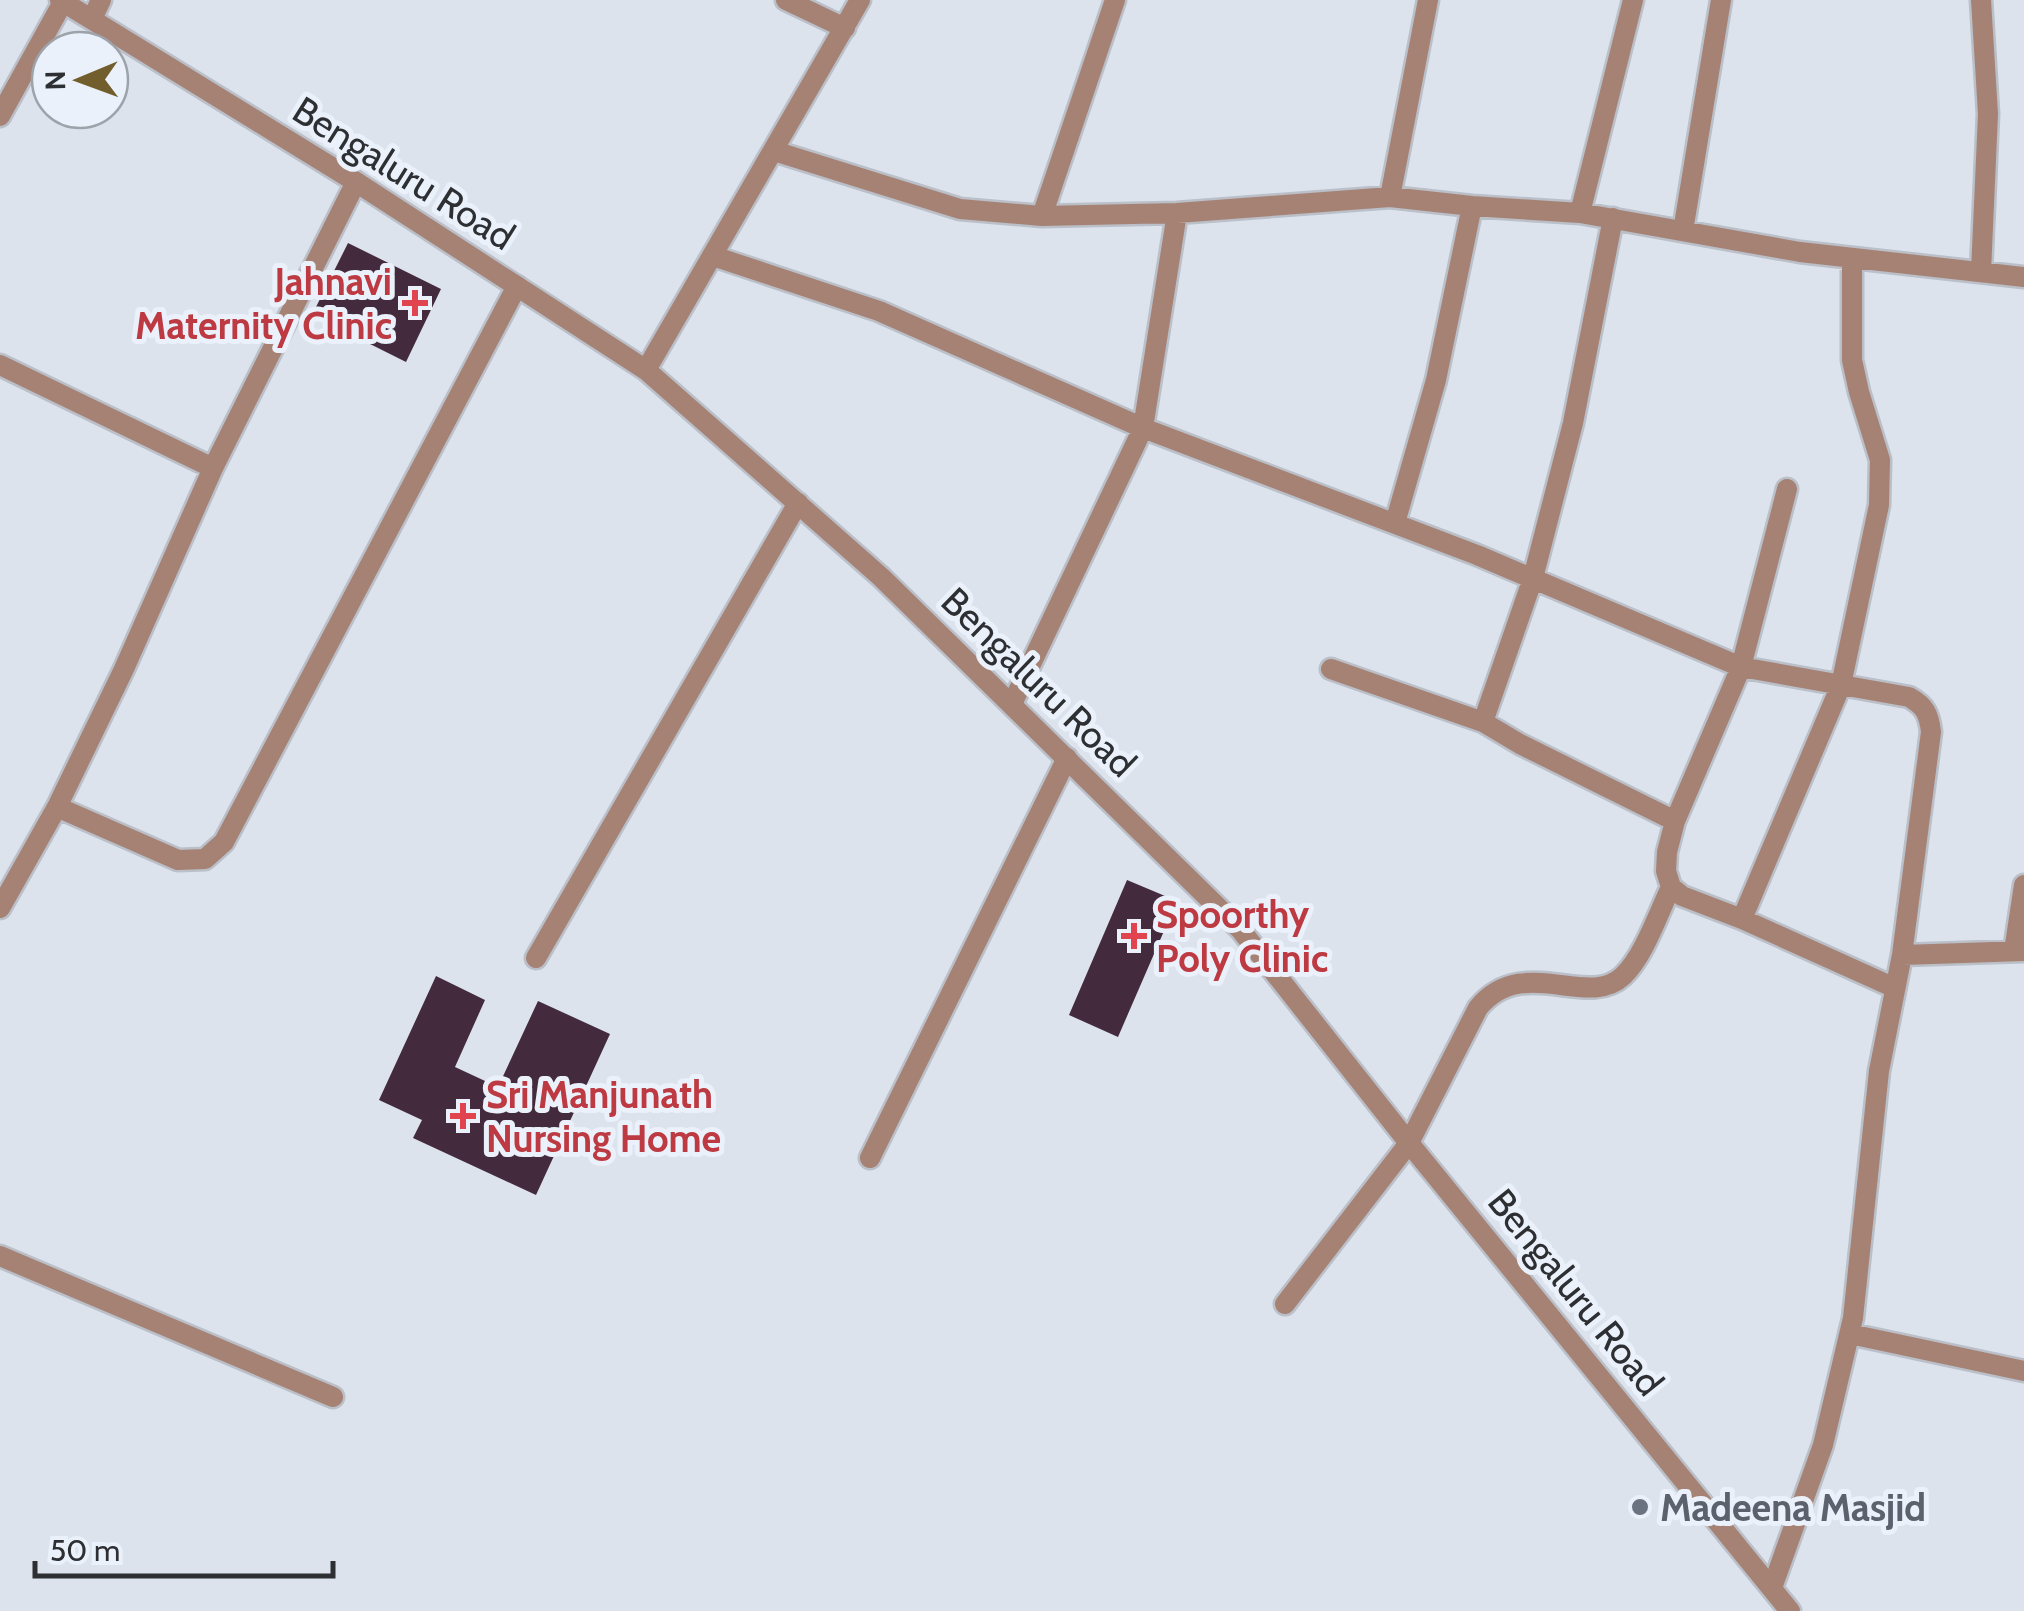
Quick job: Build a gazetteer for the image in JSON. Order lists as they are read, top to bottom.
{
  "streets": {
    "street": ["Bengaluru Road"]
  },
  "places": {
    "health": ["Jahnavi Maternity Clinic", "Spoorthy Poly Clinic", "Sri Manjunath Nursing Home"],
    "other": ["Madeena Masjid"]
  },
  "scale_bar": "50 m",
  "north": "left"
}
